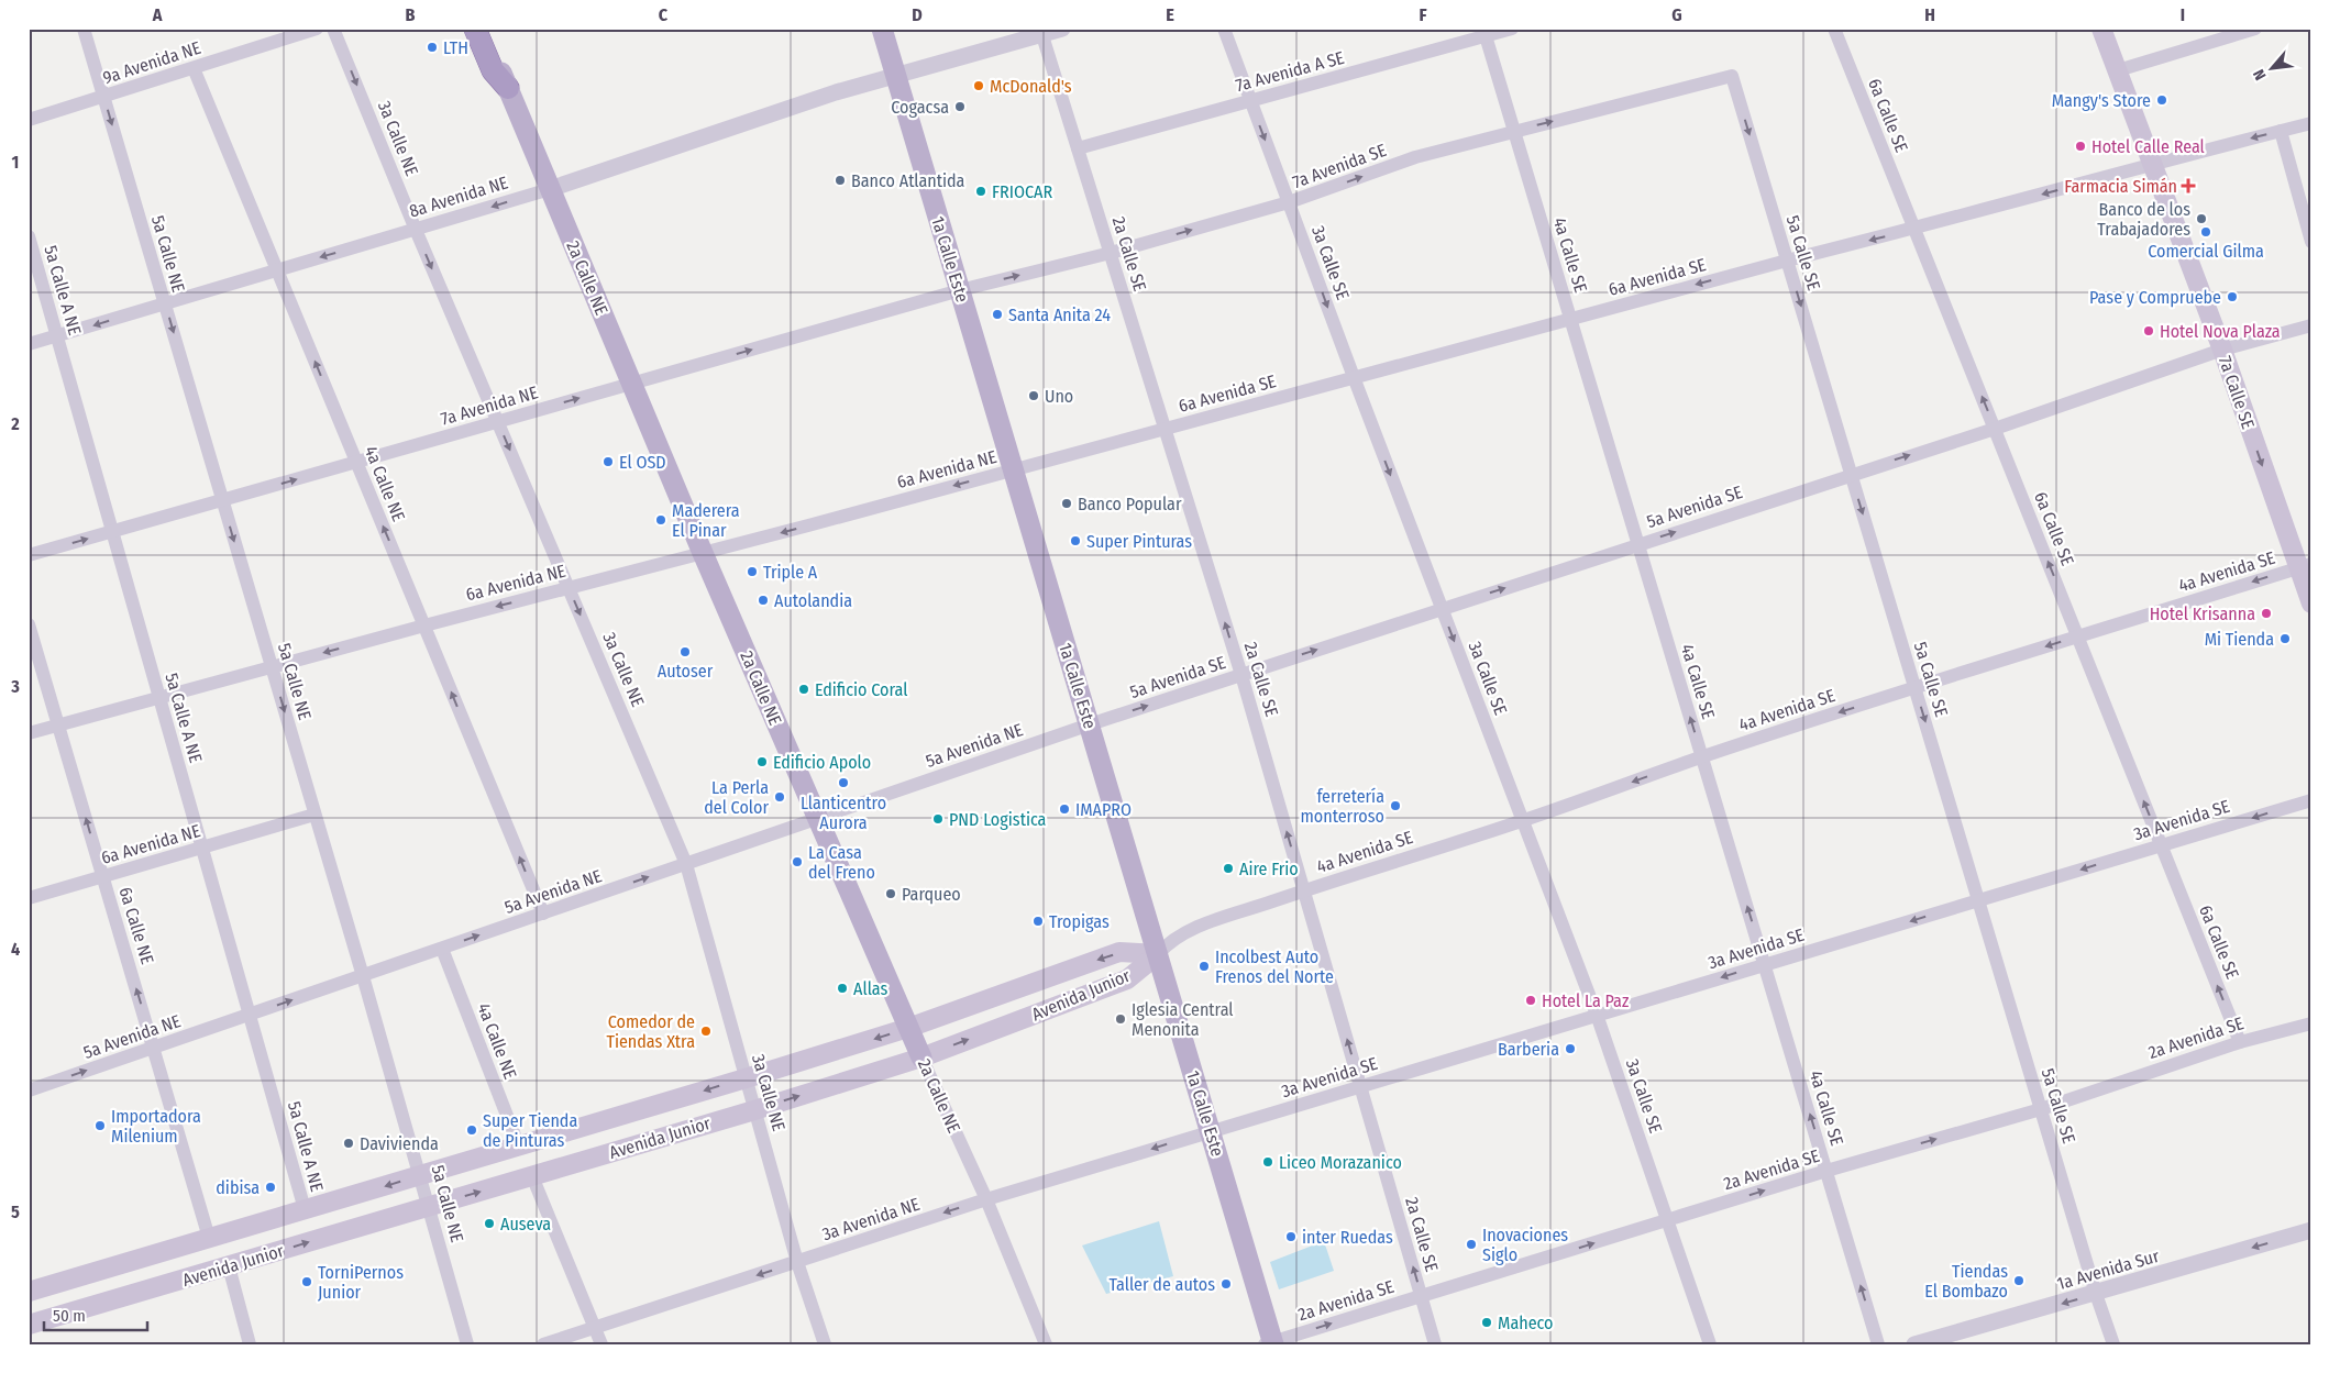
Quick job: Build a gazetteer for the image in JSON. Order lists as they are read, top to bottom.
{
  "streets": {
    "main road": [
      "1a Calle Este",
      "2a Calle NE",
      "7a Calle SE",
      "Avenida Junior"
    ],
    "street": [
      "9a Avenida NE",
      "7a Avenida A SE",
      "6a Calle SE",
      "3a Calle NE",
      "7a Avenida SE",
      "8a Avenida NE",
      "5a Calle SE",
      "5a Calle NE",
      "2a Calle SE",
      "4a Calle SE",
      "3a Calle SE",
      "6a Avenida SE",
      "5a Calle A NE",
      "7a Avenida NE",
      "6a Avenida NE",
      "4a Calle NE",
      "5a Avenida SE",
      "4a Avenida SE",
      "5a Avenida NE",
      "3a Avenida SE",
      "6a Calle NE",
      "2a Avenida SE",
      "3a Avenida NE",
      "1a Avenida Sur"
    ]
  },
  "crossings": [
    ["9a Avenida NE", "5a Calle NE"],
    ["9a Avenida NE", "4a Calle NE"],
    ["7a Avenida A SE", "2a Calle SE"],
    ["7a Avenida A SE", "4a Calle SE"],
    ["7a Avenida A SE", "3a Calle SE"],
    ["6a Calle SE", "6a Avenida SE"],
    ["6a Calle SE", "5a Avenida SE"],
    ["6a Calle SE", "4a Avenida SE"],
    ["6a Calle SE", "3a Avenida SE"],
    ["6a Calle SE", "2a Avenida SE"],
    ["3a Calle NE", "8a Avenida NE"],
    ["3a Calle NE", "7a Avenida NE"],
    ["3a Calle NE", "6a Avenida NE"],
    ["3a Calle NE", "5a Avenida NE"],
    ["3a Calle NE", "Avenida Junior"],
    ["3a Calle NE", "3a Avenida NE"],
    ["7a Avenida SE", "5a Calle SE"],
    ["7a Avenida SE", "2a Calle SE"],
    ["7a Avenida SE", "4a Calle SE"],
    ["7a Avenida SE", "1a Calle Este"],
    ["7a Avenida SE", "3a Calle SE"],
    ["7a Avenida SE", "7a Avenida NE"],
    ["8a Avenida NE", "5a Calle NE"],
    ["8a Avenida NE", "2a Calle SE"],
    ["8a Avenida NE", "1a Calle Este"],
    ["8a Avenida NE", "2a Calle NE"],
    ["8a Avenida NE", "5a Calle A NE"],
    ["8a Avenida NE", "4a Calle NE"],
    ["5a Calle SE", "6a Avenida SE"],
    ["5a Calle SE", "5a Avenida SE"],
    ["5a Calle SE", "4a Avenida SE"],
    ["5a Calle SE", "3a Avenida SE"],
    ["5a Calle SE", "2a Avenida SE"],
    ["5a Calle SE", "1a Avenida Sur"],
    ["5a Calle NE", "7a Avenida NE"],
    ["5a Calle NE", "6a Avenida NE"],
    ["5a Calle NE", "5a Avenida NE"],
    ["5a Calle NE", "Avenida Junior"],
    ["2a Calle SE", "6a Avenida SE"],
    ["2a Calle SE", "5a Avenida SE"],
    ["2a Calle SE", "4a Avenida SE"],
    ["2a Calle SE", "3a Avenida SE"],
    ["2a Calle SE", "2a Avenida SE"],
    ["4a Calle SE", "6a Avenida SE"],
    ["4a Calle SE", "5a Avenida SE"],
    ["4a Calle SE", "4a Avenida SE"],
    ["4a Calle SE", "3a Avenida SE"],
    ["4a Calle SE", "2a Avenida SE"],
    ["1a Calle Este", "6a Avenida SE"],
    ["1a Calle Este", "7a Avenida NE"],
    ["1a Calle Este", "6a Avenida NE"],
    ["1a Calle Este", "5a Avenida SE"],
    ["1a Calle Este", "4a Avenida SE"],
    ["1a Calle Este", "5a Avenida NE"],
    ["1a Calle Este", "3a Avenida SE"],
    ["1a Calle Este", "Avenida Junior"],
    ["1a Calle Este", "2a Avenida SE"],
    ["1a Calle Este", "3a Avenida NE"],
    ["3a Calle SE", "6a Avenida SE"],
    ["3a Calle SE", "5a Avenida SE"],
    ["3a Calle SE", "4a Avenida SE"],
    ["3a Calle SE", "3a Avenida SE"],
    ["3a Calle SE", "2a Avenida SE"],
    ["6a Avenida SE", "7a Calle SE"],
    ["6a Avenida SE", "6a Avenida NE"],
    ["2a Calle NE", "7a Avenida NE"],
    ["2a Calle NE", "6a Avenida NE"],
    ["2a Calle NE", "5a Avenida NE"],
    ["2a Calle NE", "Avenida Junior"],
    ["2a Calle NE", "3a Avenida NE"],
    ["5a Calle A NE", "7a Avenida NE"],
    ["5a Calle A NE", "6a Avenida NE"],
    ["5a Calle A NE", "5a Avenida NE"],
    ["5a Calle A NE", "Avenida Junior"],
    ["7a Calle SE", "5a Avenida SE"],
    ["7a Calle SE", "4a Avenida SE"],
    ["7a Avenida NE", "4a Calle NE"],
    ["6a Avenida NE", "4a Calle NE"],
    ["6a Avenida NE", "6a Calle NE"],
    ["4a Calle NE", "5a Avenida NE"],
    ["4a Calle NE", "Avenida Junior"],
    ["5a Avenida SE", "5a Avenida NE"],
    ["4a Avenida SE", "Avenida Junior"],
    ["5a Avenida NE", "6a Calle NE"],
    ["3a Avenida SE", "3a Avenida NE"],
    ["6a Calle NE", "Avenida Junior"]
  ],
  "one_way": [
    "6a Calle SE",
    "3a Calle NE",
    "7a Avenida SE",
    "8a Avenida NE",
    "5a Calle SE",
    "5a Calle NE",
    "2a Calle SE",
    "4a Calle SE",
    "3a Calle SE",
    "6a Avenida SE",
    "7a Calle SE",
    "7a Avenida NE",
    "6a Avenida NE",
    "4a Calle NE",
    "5a Avenida SE",
    "4a Avenida SE",
    "5a Avenida NE",
    "3a Avenida SE",
    "6a Calle NE",
    "2a Avenida SE",
    "3a Avenida NE",
    "1a Avenida Sur"
  ],
  "places": {
    "other": [
      "LTH",
      "McDonald's",
      "Mangy's Store",
      "Cogacsa",
      "Hotel Calle Real",
      "Banco Atlantida",
      "FRIOCAR",
      "Banco de los Trabajadores",
      "Comercial Gilma",
      "Pase y Compruebe",
      "Santa Anita 24",
      "Hotel Nova Plaza",
      "Uno",
      "El OSD",
      "Banco Popular",
      "Maderera El Pinar",
      "Super Pinturas",
      "Triple A",
      "Autolandia",
      "Hotel Krisanna",
      "Mi Tienda",
      "Autoser",
      "Edificio Coral",
      "Edificio Apolo",
      "Llanticentro Aurora",
      "La Perla del Color",
      "ferretería monterroso",
      "IMAPRO",
      "PND Logistica",
      "La Casa del Freno",
      "Aire Frio",
      "Parqueo",
      "Tropigas",
      "Incolbest Auto Frenos del Norte",
      "Allas",
      "Hotel La Paz",
      "Iglesia Central Menonita",
      "Comedor de Tiendas Xtra",
      "Barberia",
      "Importadora Milenium",
      "Super Tienda de Pinturas",
      "Davivienda",
      "Liceo Morazanico",
      "dibisa",
      "Auseva",
      "inter Ruedas",
      "Inovaciones Siglo",
      "Tiendas El Bombazo",
      "TorniPernos Junior",
      "Taller de autos",
      "Maheco"
    ],
    "health": ["Farmacia Simán"]
  },
  "scale_bar": "50 m",
  "north": "bottom left",
  "grid": {
    "columns": [
      "A",
      "B",
      "C",
      "D",
      "E",
      "F",
      "G",
      "H",
      "I"
    ],
    "rows": [
      "1",
      "2",
      "3",
      "4",
      "5"
    ]
  }
}
